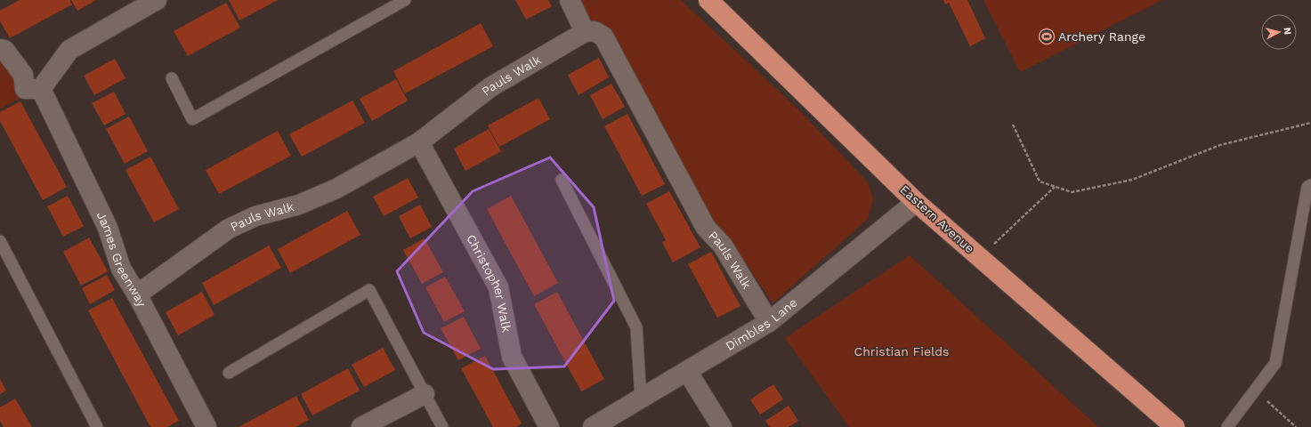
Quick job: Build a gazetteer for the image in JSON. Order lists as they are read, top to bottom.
{
  "streets": {
    "highway": ["Eastern Avenue"],
    "street": [
      "Pauls Walk",
      "James Greenway",
      "Christopher Walk",
      "Dimbles Lane"
    ]
  },
  "crossings": [
    ["Pauls Walk", "James Greenway"],
    ["Pauls Walk", "Christopher Walk"],
    ["Pauls Walk", "Dimbles Lane"],
    ["Eastern Avenue", "Dimbles Lane"]
  ],
  "parks": ["Christian Fields"],
  "places": {
    "sports": ["Archery Range"]
  },
  "north": "right"
}
